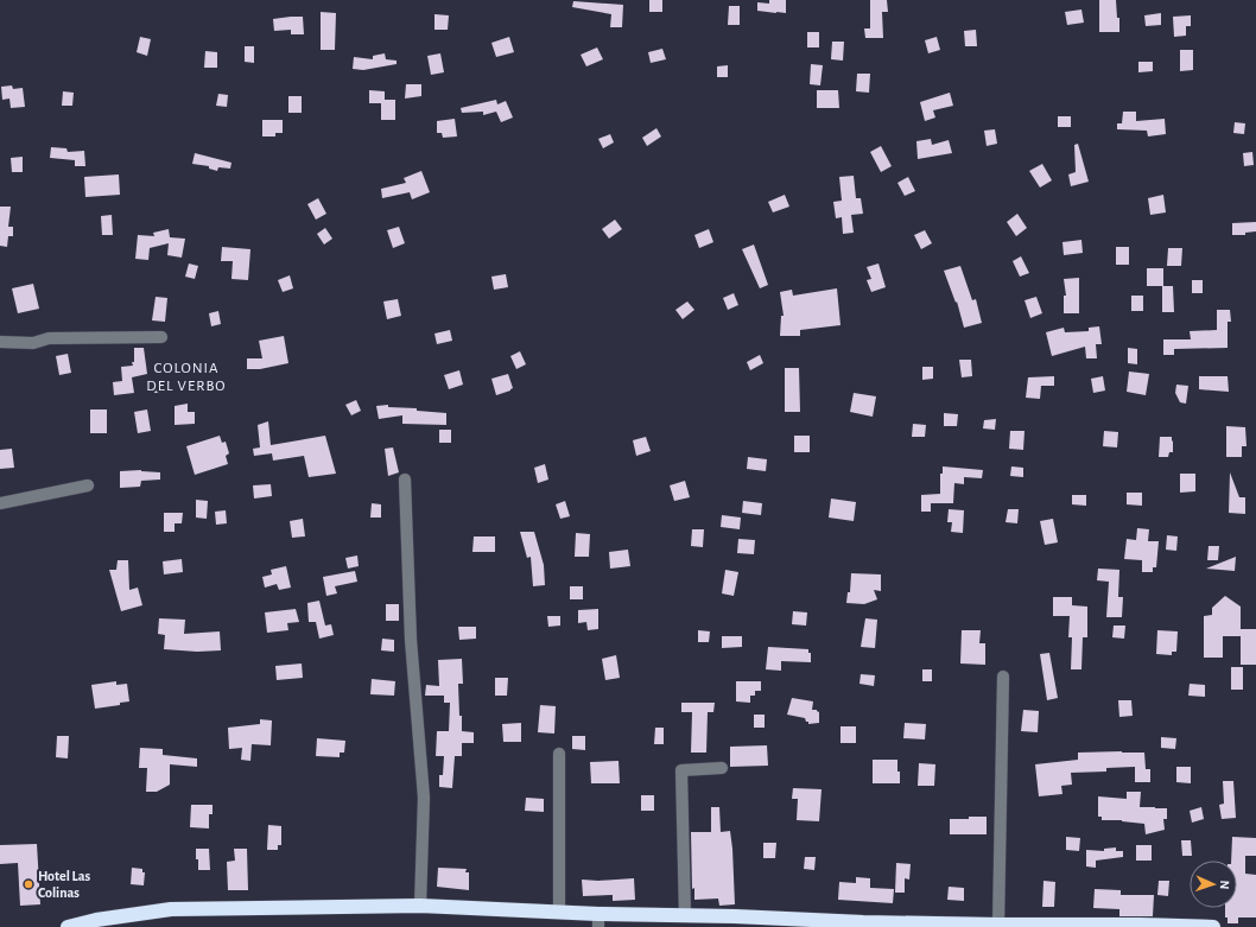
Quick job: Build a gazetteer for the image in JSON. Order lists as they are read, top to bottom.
{
  "districts": ["COLONIA DEL VERBO"],
  "places": ["Hotel Las Colinas"],
  "north": "right"
}
